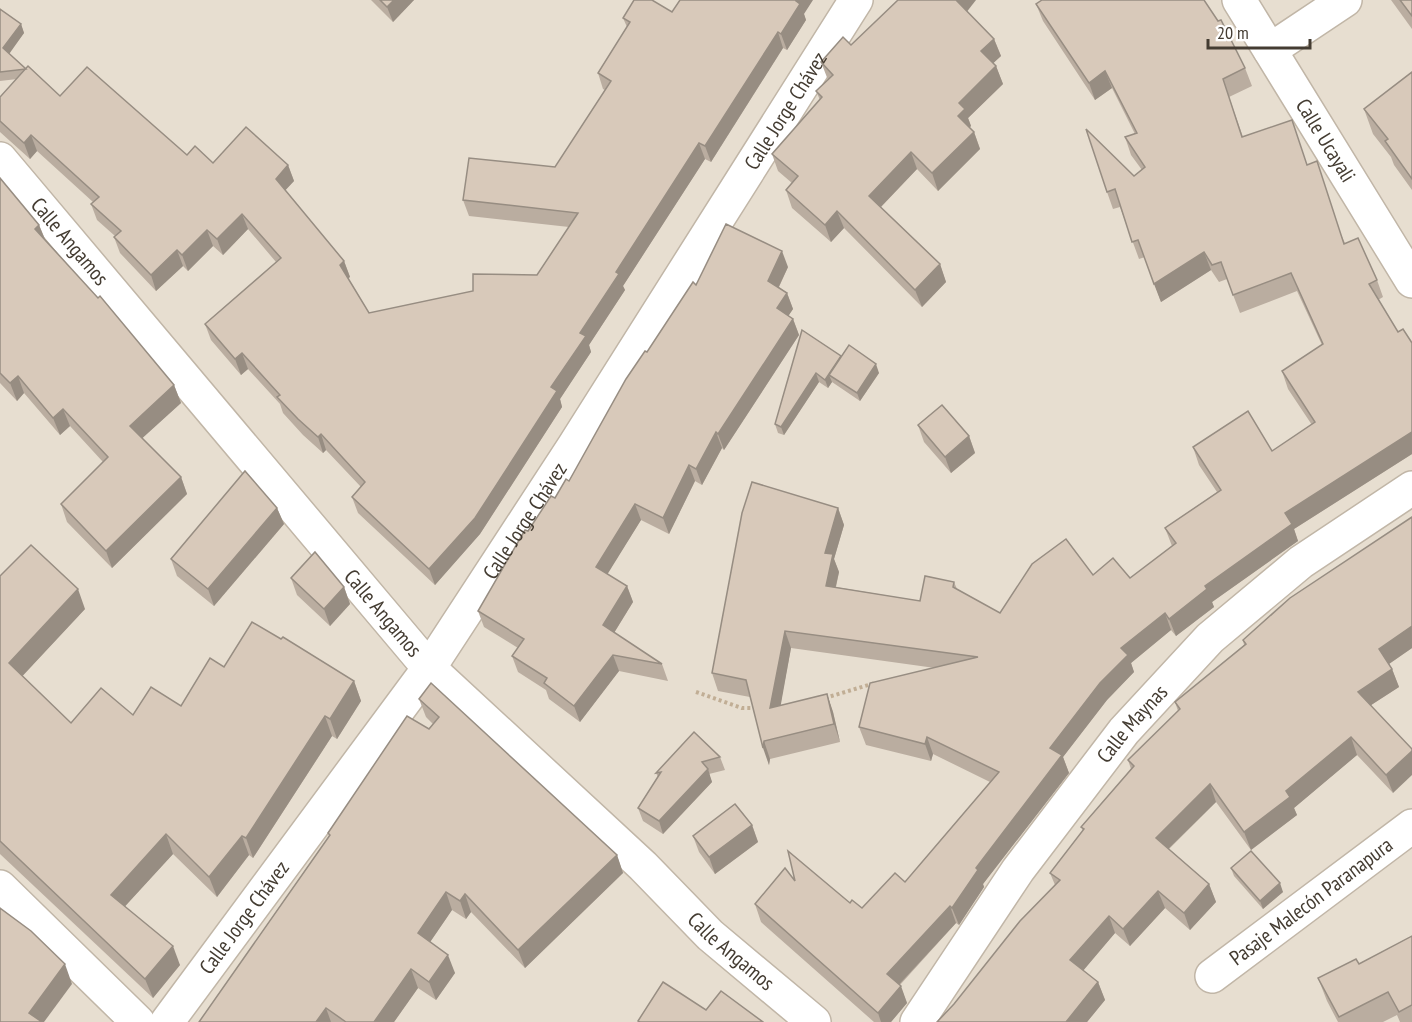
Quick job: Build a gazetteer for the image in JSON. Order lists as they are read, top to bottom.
{
  "streets": {
    "street": [
      "Calle Jorge Chávez",
      "Calle Ucayali",
      "Calle Angamos",
      "Calle Maynas",
      "Pasaje Malecón Paranapura"
    ]
  },
  "crossings": [
    ["Calle Jorge Chávez", "Calle Angamos"]
  ],
  "scale_bar": "20 m"
}
